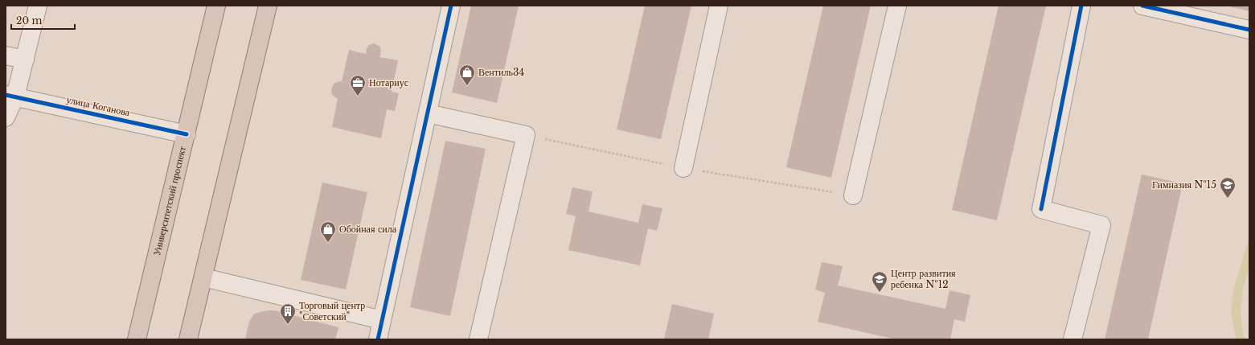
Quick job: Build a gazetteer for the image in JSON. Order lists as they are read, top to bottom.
{
  "streets": {
    "highway": ["Университетский проспект"],
    "street": ["улица Коганова"]
  },
  "crossings": [
    ["улица Коганова", "Университетский проспект"]
  ],
  "places": {
    "shop": ["Вентиль34", "Обойная сила"],
    "office": ["Нотариус"],
    "school or university": ["Гимназия №15", "Центр развития ребенка №12"],
    "building": ["Торговый центр \"Советский\""]
  },
  "scale_bar": "20 m"
}
